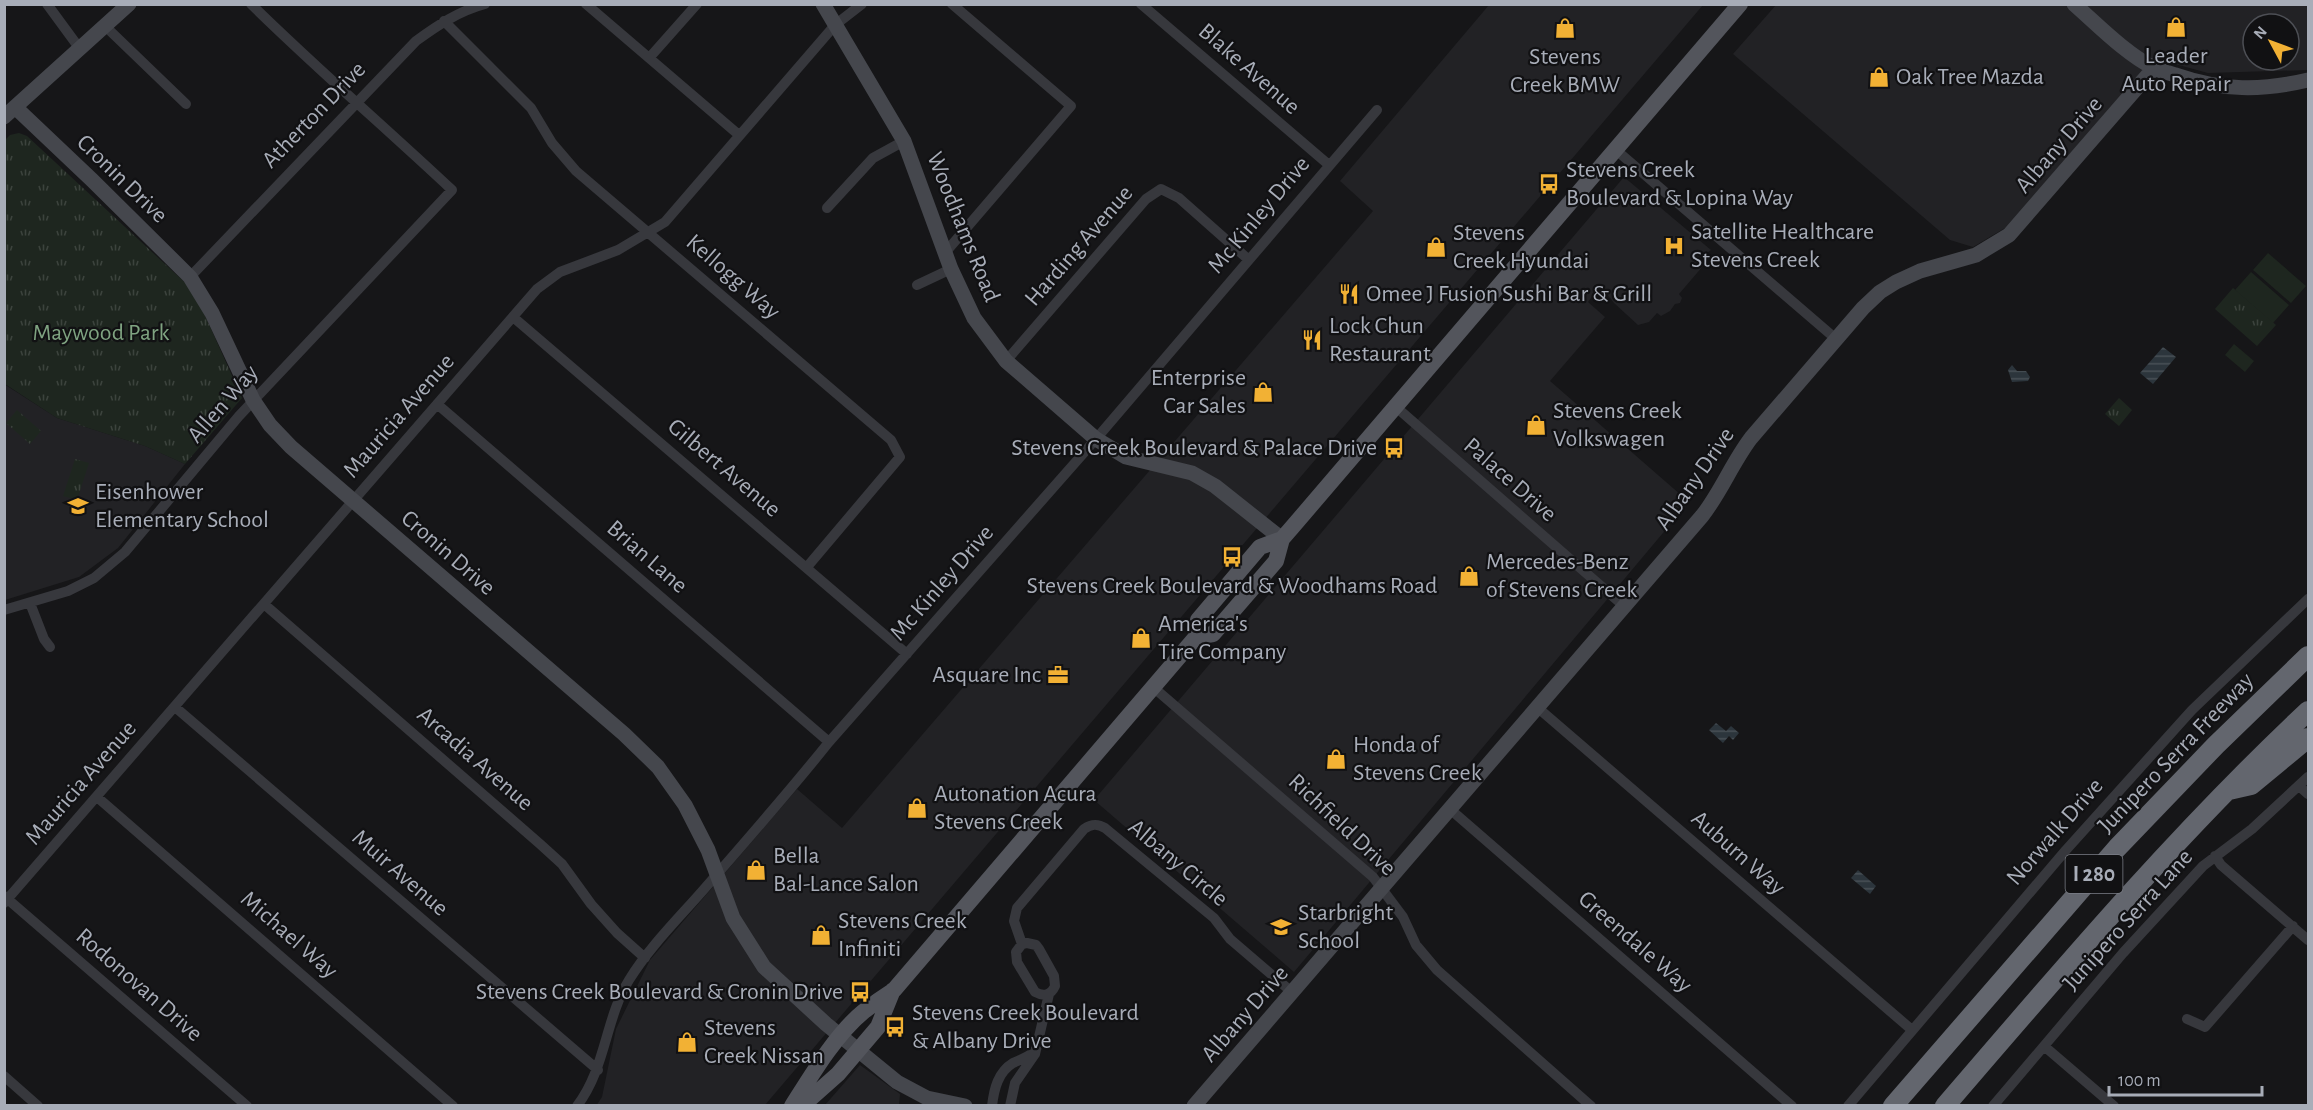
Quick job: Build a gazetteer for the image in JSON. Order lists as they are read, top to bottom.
{
  "streets": {
    "highway": ["Junipero Serra Freeway", "I 280"],
    "street": [
      "Blake Avenue",
      "Atherton Drive",
      "Albany Drive",
      "Cronin Drive",
      "Mc Kinley Drive",
      "Woodhams Road",
      "Harding Avenue",
      "Kellogg Way",
      "Allen Way",
      "Mauricia Avenue",
      "Gilbert Avenue",
      "Palace Drive",
      "Brian Lane",
      "Arcadia Avenue",
      "Richfield Drive",
      "Norwalk Drive",
      "Auburn Way",
      "Albany Circle",
      "Muir Avenue",
      "Junipero Serra Lane",
      "Michael Way",
      "Greendale Way",
      "Rodonovan Drive"
    ]
  },
  "crossings": [
    ["Blake Avenue", "Mc Kinley Drive"],
    ["Atherton Drive", "Cronin Drive"],
    ["Atherton Drive", "Kellogg Way"],
    ["Atherton Drive", "Allen Way"],
    ["Albany Drive", "Palace Drive"],
    ["Albany Drive", "Richfield Drive"],
    ["Albany Drive", "Auburn Way"],
    ["Albany Drive", "Albany Circle"],
    ["Albany Drive", "Greendale Way"],
    ["Cronin Drive", "Mc Kinley Drive"],
    ["Cronin Drive", "Allen Way"],
    ["Cronin Drive", "Mauricia Avenue"],
    ["Mc Kinley Drive", "Woodhams Road"],
    ["Mc Kinley Drive", "Harding Avenue"],
    ["Mc Kinley Drive", "Gilbert Avenue"],
    ["Mc Kinley Drive", "Brian Lane"],
    ["Mc Kinley Drive", "Arcadia Avenue"],
    ["Mc Kinley Drive", "Muir Avenue"],
    ["Woodhams Road", "Harding Avenue"],
    ["Woodhams Road", "Mauricia Avenue"],
    ["Kellogg Way", "Mauricia Avenue"],
    ["Kellogg Way", "Gilbert Avenue"],
    ["Mauricia Avenue", "Gilbert Avenue"],
    ["Mauricia Avenue", "Brian Lane"],
    ["Mauricia Avenue", "Arcadia Avenue"],
    ["Mauricia Avenue", "Muir Avenue"],
    ["Mauricia Avenue", "Michael Way"],
    ["Mauricia Avenue", "Rodonovan Drive"],
    ["Norwalk Drive", "Auburn Way"]
  ],
  "parks": ["Maywood Park"],
  "places": {
    "shop": [
      "Leader Auto Repair",
      "Stevens Creek BMW",
      "Oak Tree Mazda",
      "Stevens Creek Hyundai",
      "Enterprise Car Sales",
      "Stevens Creek Volkswagen",
      "Mercedes-Benz of Stevens Creek",
      "America's Tire Company",
      "Honda of Stevens Creek",
      "Autonation Acura Stevens Creek",
      "Bella Bal-Lance Salon",
      "Stevens Creek Infiniti",
      "Stevens Creek Nissan"
    ],
    "bus stop": [
      "Stevens Creek Boulevard & Lopina Way",
      "Stevens Creek Boulevard & Palace Drive",
      "Stevens Creek Boulevard & Woodhams Road",
      "Stevens Creek Boulevard & Cronin Drive",
      "Stevens Creek Boulevard & Albany Drive"
    ],
    "hospital": ["Satellite Healthcare Stevens Creek"],
    "restaurant": ["Omee J Fusion Sushi Bar & Grill", "Lock Chun Restaurant"],
    "school or university": ["Eisenhower Elementary School", "Starbright School"],
    "office": ["Asquare Inc"]
  },
  "scale_bar": "100 m",
  "north": "top left"
}
